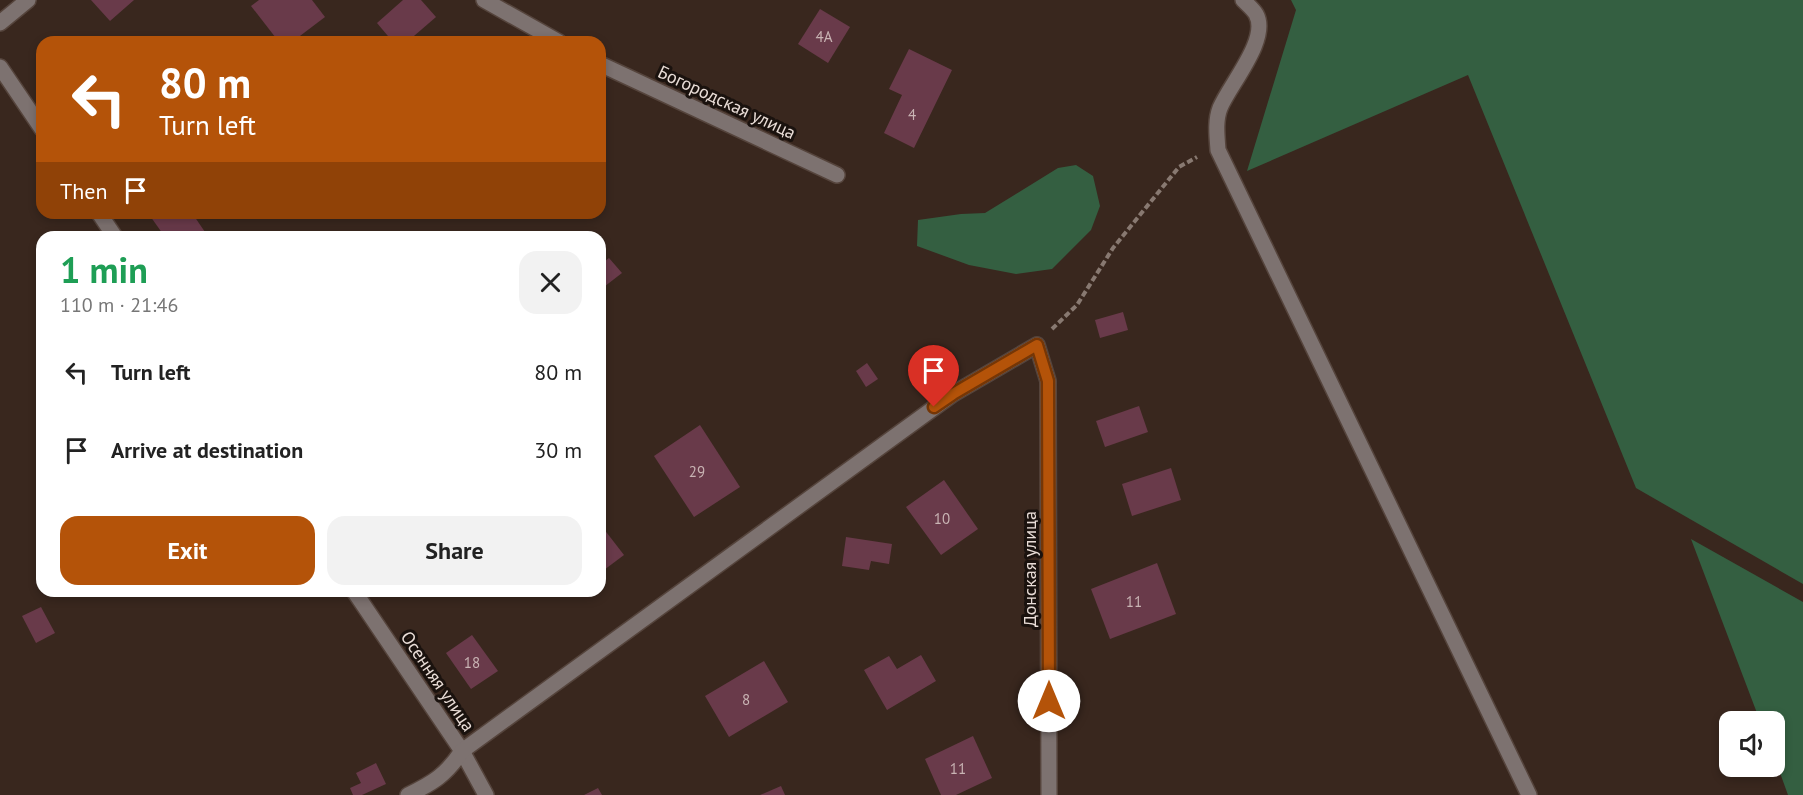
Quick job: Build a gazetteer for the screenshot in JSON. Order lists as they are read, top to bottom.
{
  "streets": {
    "street": ["Богородская улица", "Донская улица", "Осенняя улица"]
  },
  "house_numbers": [
    "4А",
    "4",
    "29",
    "10",
    "11",
    "18",
    "8",
    "11"
  ],
  "page": {
    "turn": ["80 m", "Turn left"],
    "then": "Then",
    "heading": ["1 min", "110 m · 21:46"],
    "list": [
      {
        "name": "Turn left",
        "value": "80 m"
      },
      {
        "name": "Arrive at destination",
        "value": "30 m"
      }
    ],
    "buttons": ["Exit", "Share"]
  }
}
